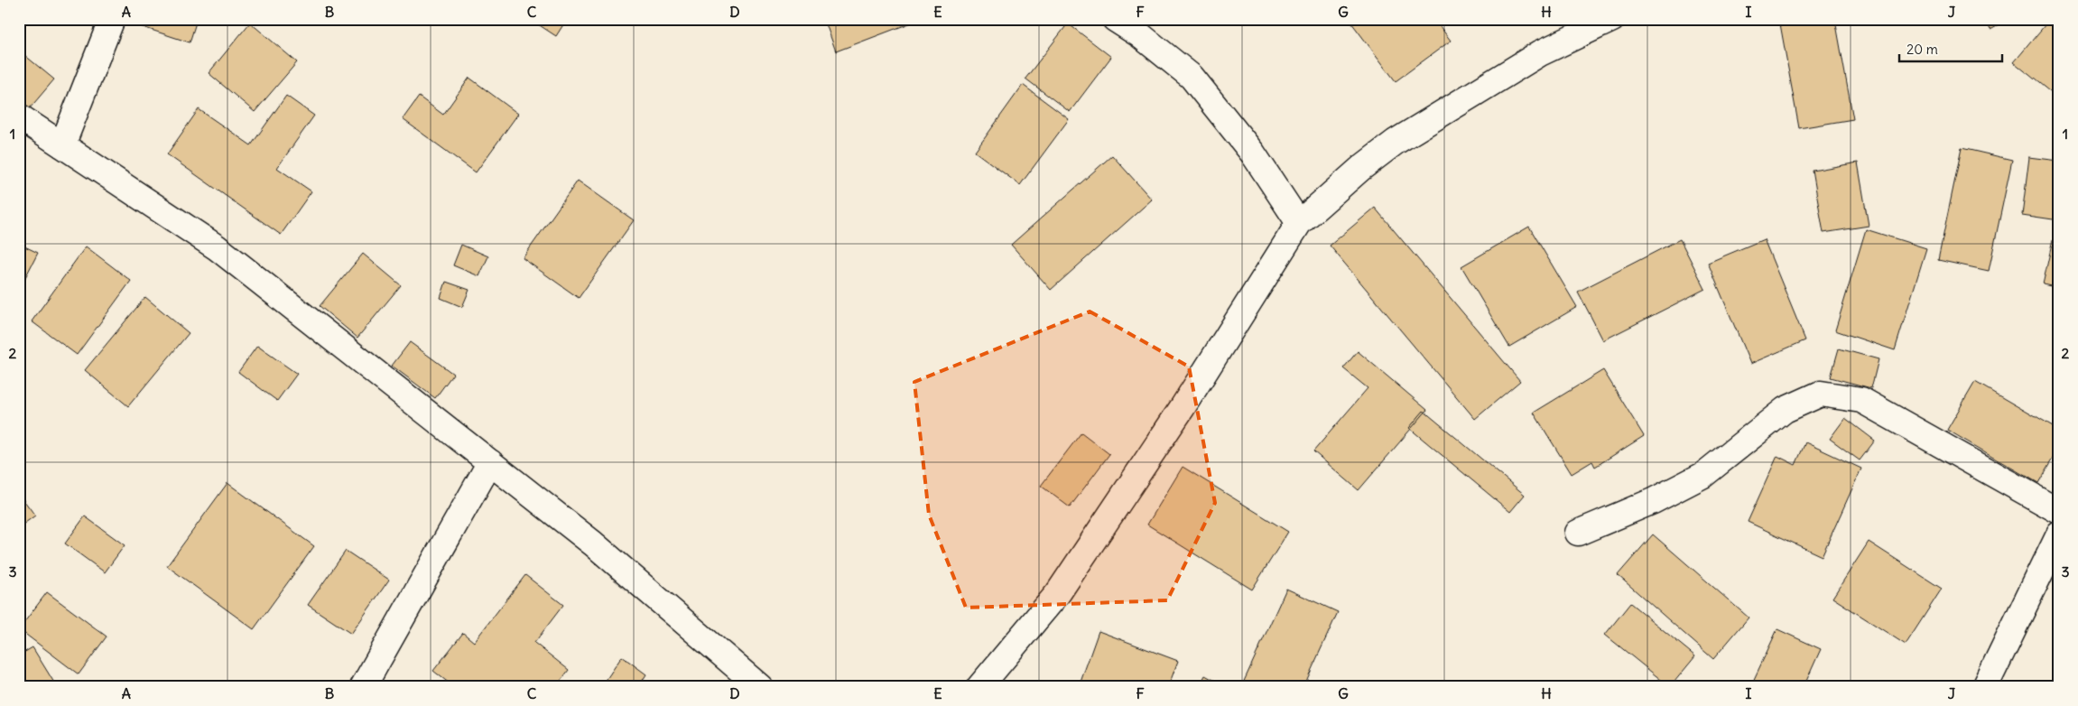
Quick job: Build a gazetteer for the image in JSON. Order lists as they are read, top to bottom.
{
  "scale_bar": "20 m",
  "grid": {
    "columns": [
      "A",
      "B",
      "C",
      "D",
      "E",
      "F",
      "G",
      "H",
      "I",
      "J"
    ],
    "rows": ["1", "2", "3"]
  }
}
